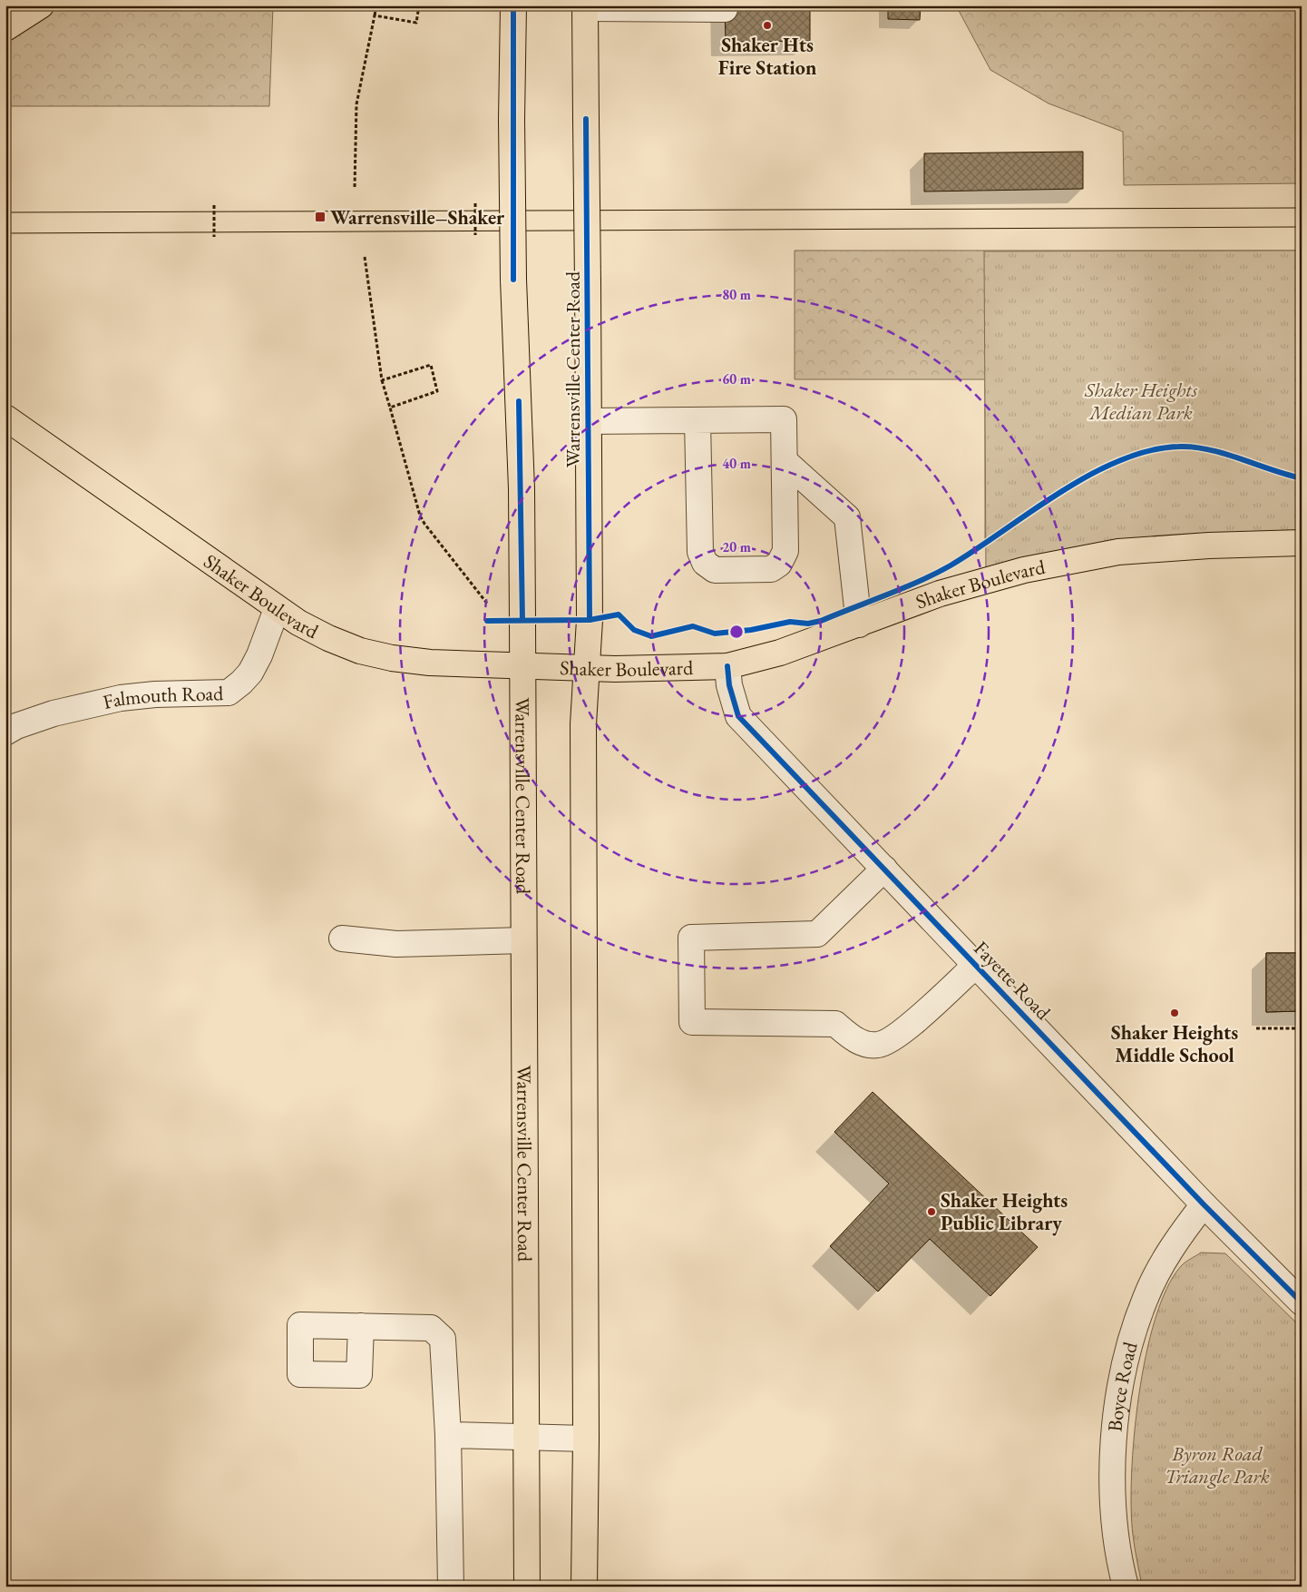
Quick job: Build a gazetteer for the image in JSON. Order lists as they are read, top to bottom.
{
  "streets": {
    "main road": ["Warrensville Center Road", "Shaker Boulevard"],
    "street": ["Falmouth Road", "Fayette Road", "Boyce Road"]
  },
  "crossings": [
    ["Warrensville Center Road", "Shaker Boulevard"],
    ["Shaker Boulevard", "Falmouth Road"],
    ["Shaker Boulevard", "Fayette Road"],
    ["Fayette Road", "Boyce Road"]
  ],
  "parks": ["Shaker Heights Median Park", "Byron Road Triangle Park"],
  "places": {
    "other": ["Shaker Hts Fire Station", "Shaker Heights Middle School", "Shaker Heights Public Library"],
    "transit": ["Warrensville–Shaker"]
  },
  "rings": [
    "80 m",
    "60 m",
    "40 m",
    "20 m"
  ]
}
